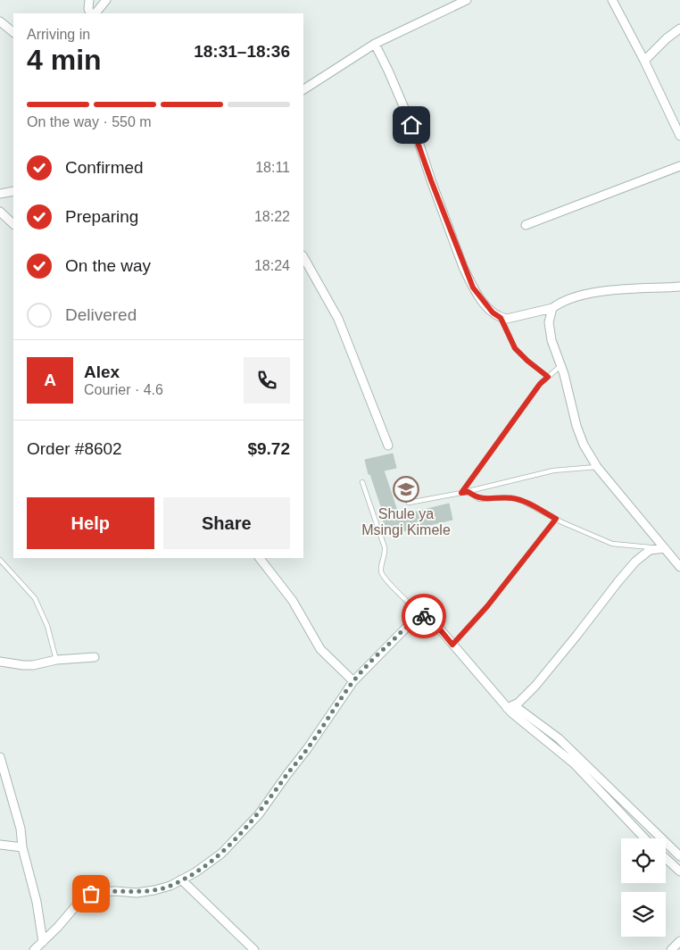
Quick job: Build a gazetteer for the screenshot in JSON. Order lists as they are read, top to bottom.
{
  "places": {
    "school or university": ["Shule ya Msingi Kimele"]
  },
  "page": {
    "heading": ["4 min", "Arriving in", "18:31–18:36"],
    "panel": [
      "Alex",
      "Courier · 4.6",
      "Order #8602",
      "$9.72"
    ],
    "bar": "On the way · 550 m",
    "list": [
      ["Confirmed", "18:11"],
      ["Preparing", "18:22"],
      ["On the way", "18:24"],
      "Delivered"
    ],
    "round": "A",
    "buttons": ["Help", "Share"]
  }
}
